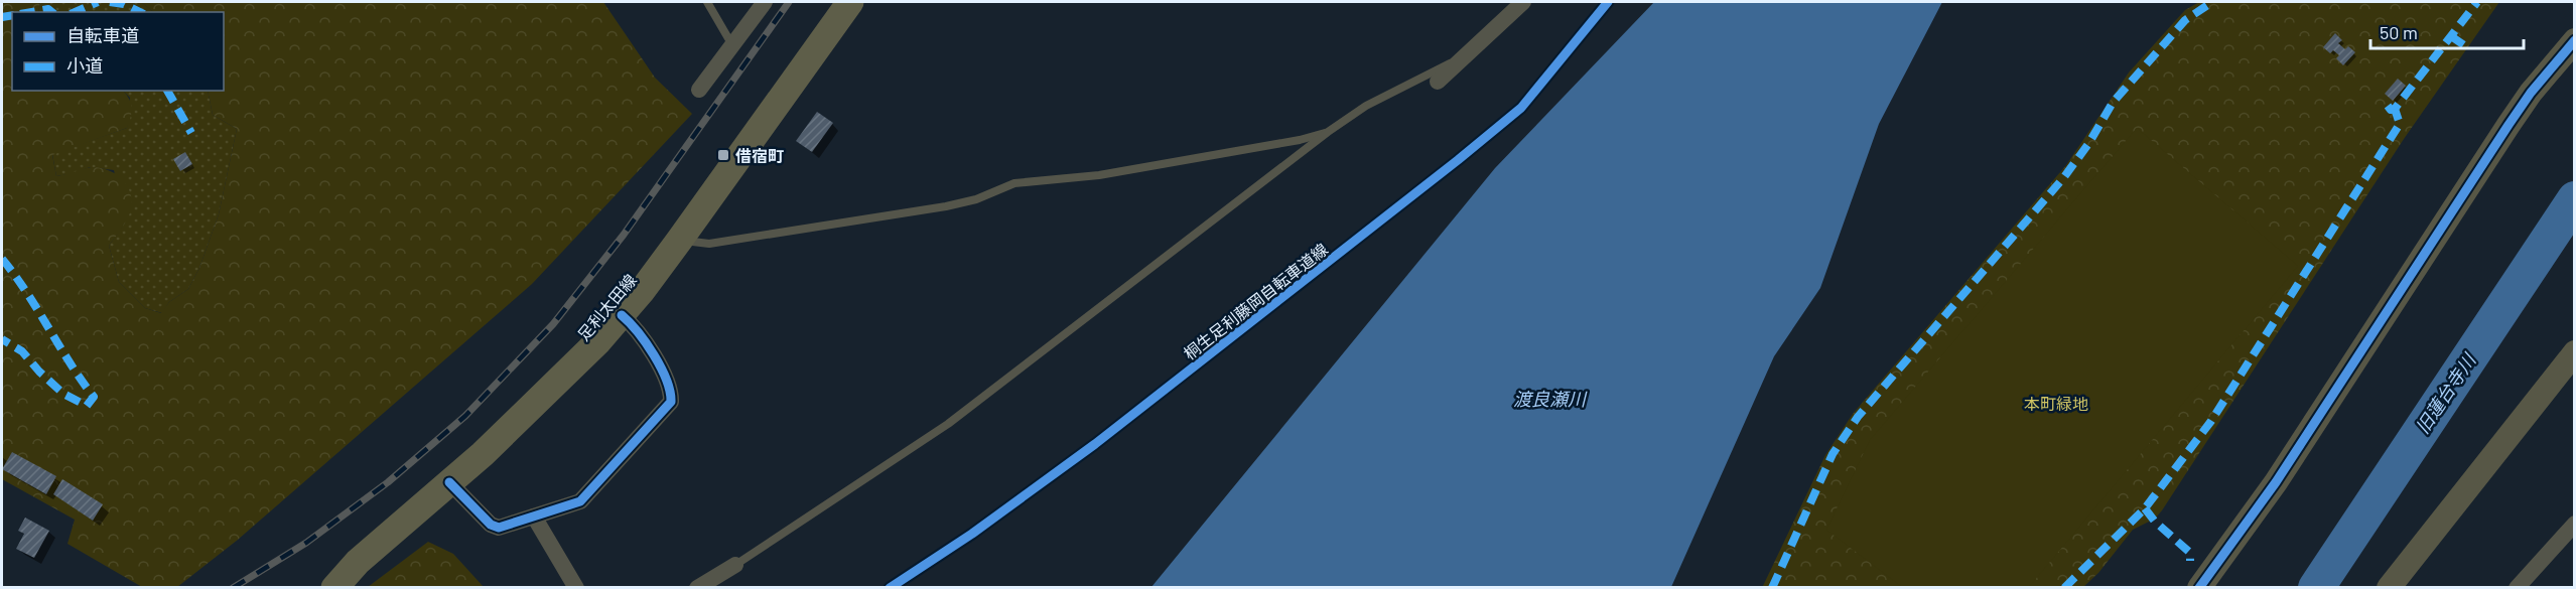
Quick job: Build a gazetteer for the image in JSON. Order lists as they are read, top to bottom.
{
  "streets": {
    "main road": ["足利太田線"],
    "cycle path": ["桐生足利藤岡自転車道線"]
  },
  "water": ["旧蓮台寺川", "渡良瀬川"],
  "parks": ["本町緑地"],
  "places": {
    "transit": ["借宿町"]
  },
  "legend": ["自転車道", "小道"],
  "scale_bar": "50 m"
}
